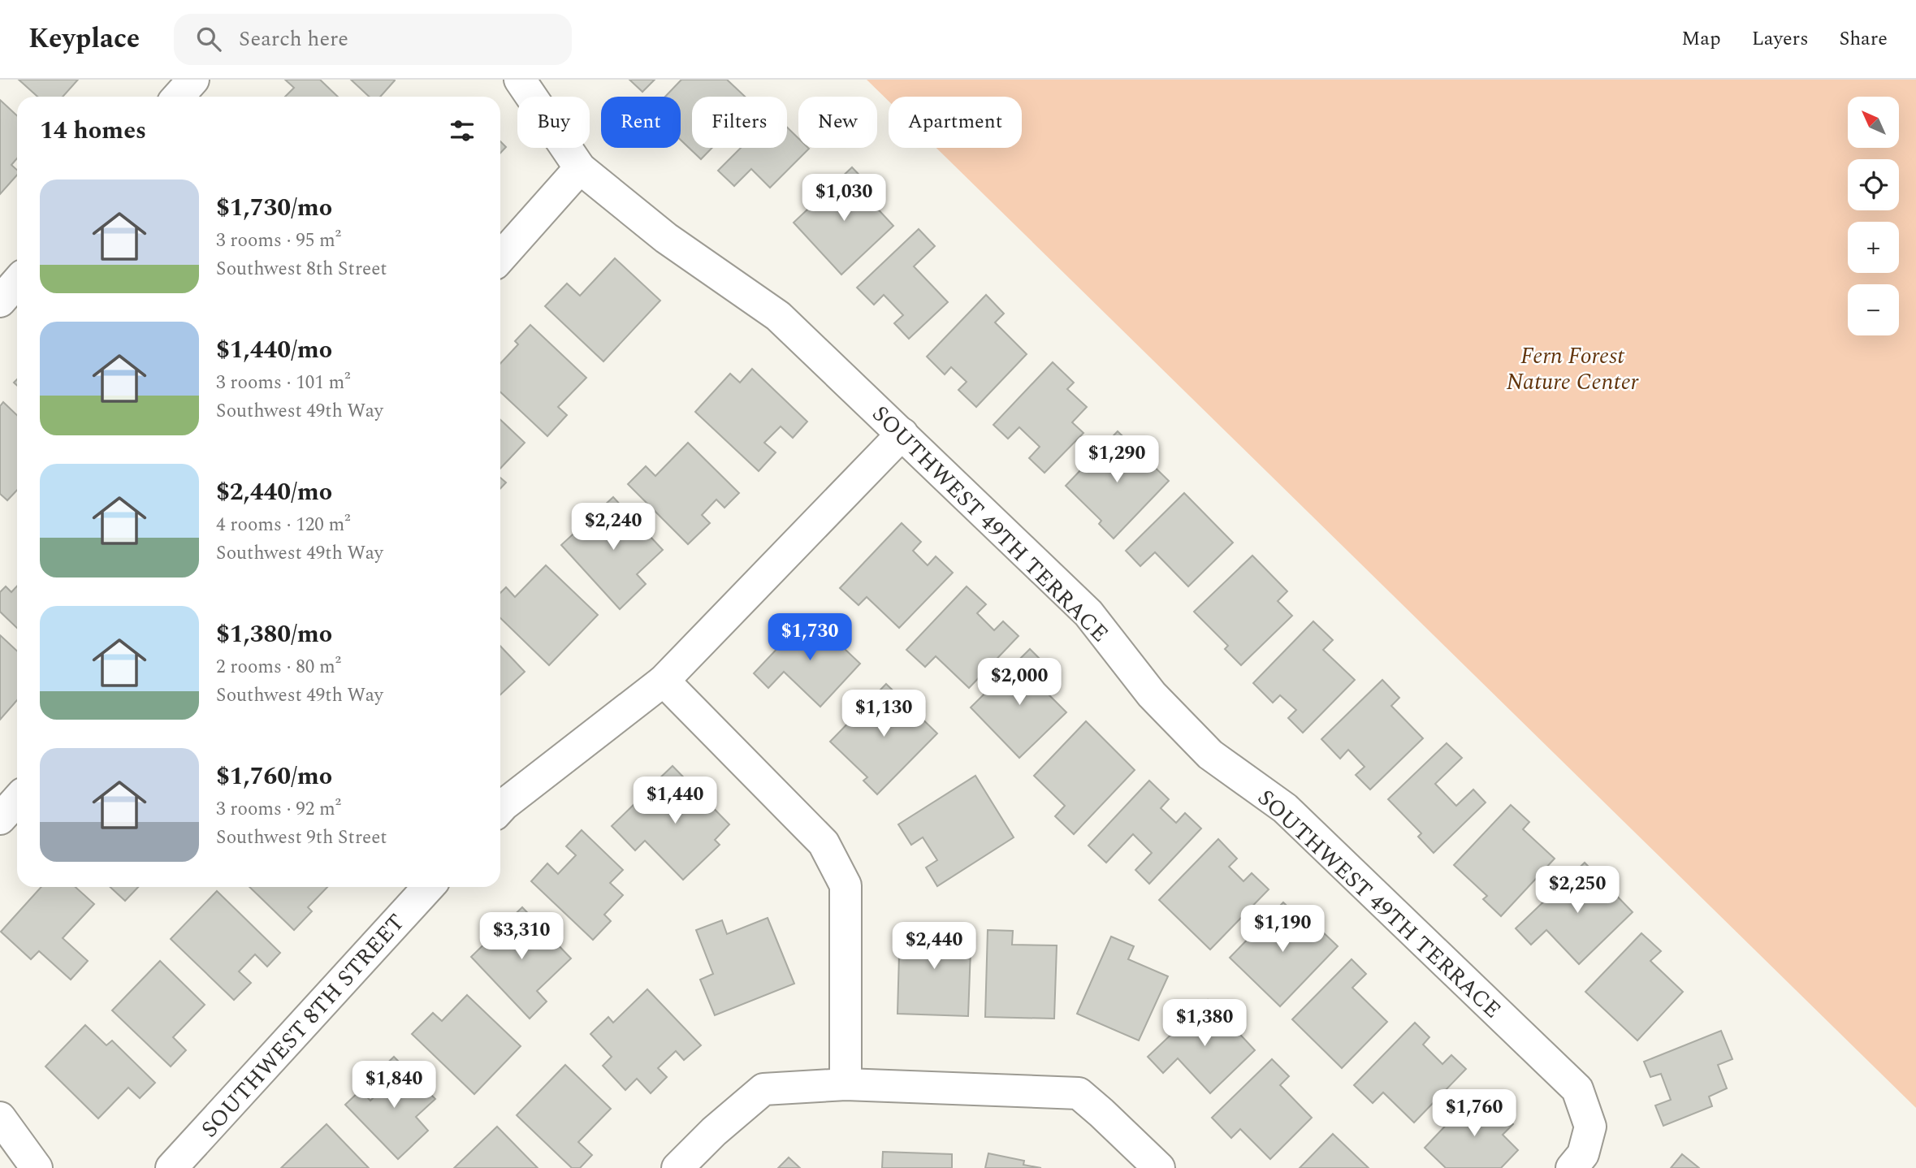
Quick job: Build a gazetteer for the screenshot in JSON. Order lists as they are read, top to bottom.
{
  "streets": {
    "street": ["SOUTHWEST 49TH TERRACE", "SOUTHWEST 8TH STREET"]
  },
  "parks": ["Fern Forest Nature Center"],
  "north": "top left",
  "page": {
    "header": "Keyplace",
    "search": "Search here",
    "nav": ["Map", "Layers", "Share"],
    "map_buttons": ["+", "−"],
    "chip": [
      "Buy",
      "Rent",
      "Filters",
      "New",
      "Apartment"
    ],
    "heading": "14 homes",
    "list": [
      {
        "name": "$1,730/mo",
        "note": "3 rooms · 95 m² · Southwest 8th Street"
      },
      {
        "name": "$1,440/mo",
        "note": "3 rooms · 101 m² · Southwest 49th Way"
      },
      {
        "name": "$2,440/mo",
        "note": "4 rooms · 120 m² · Southwest 49th Way"
      },
      {
        "name": "$1,380/mo",
        "note": "2 rooms · 80 m² · Southwest 49th Way"
      },
      {
        "name": "$1,760/mo",
        "note": "3 rooms · 92 m² · Southwest 9th Street"
      }
    ],
    "price": [
      "$1,030",
      "$1,290",
      "$2,240",
      "$1,730",
      "$2,000",
      "$1,130",
      "$1,440",
      "$2,250",
      "$1,190",
      "$3,310",
      "$2,440",
      "$1,380",
      "$1,840",
      "$1,760"
    ]
  }
}
